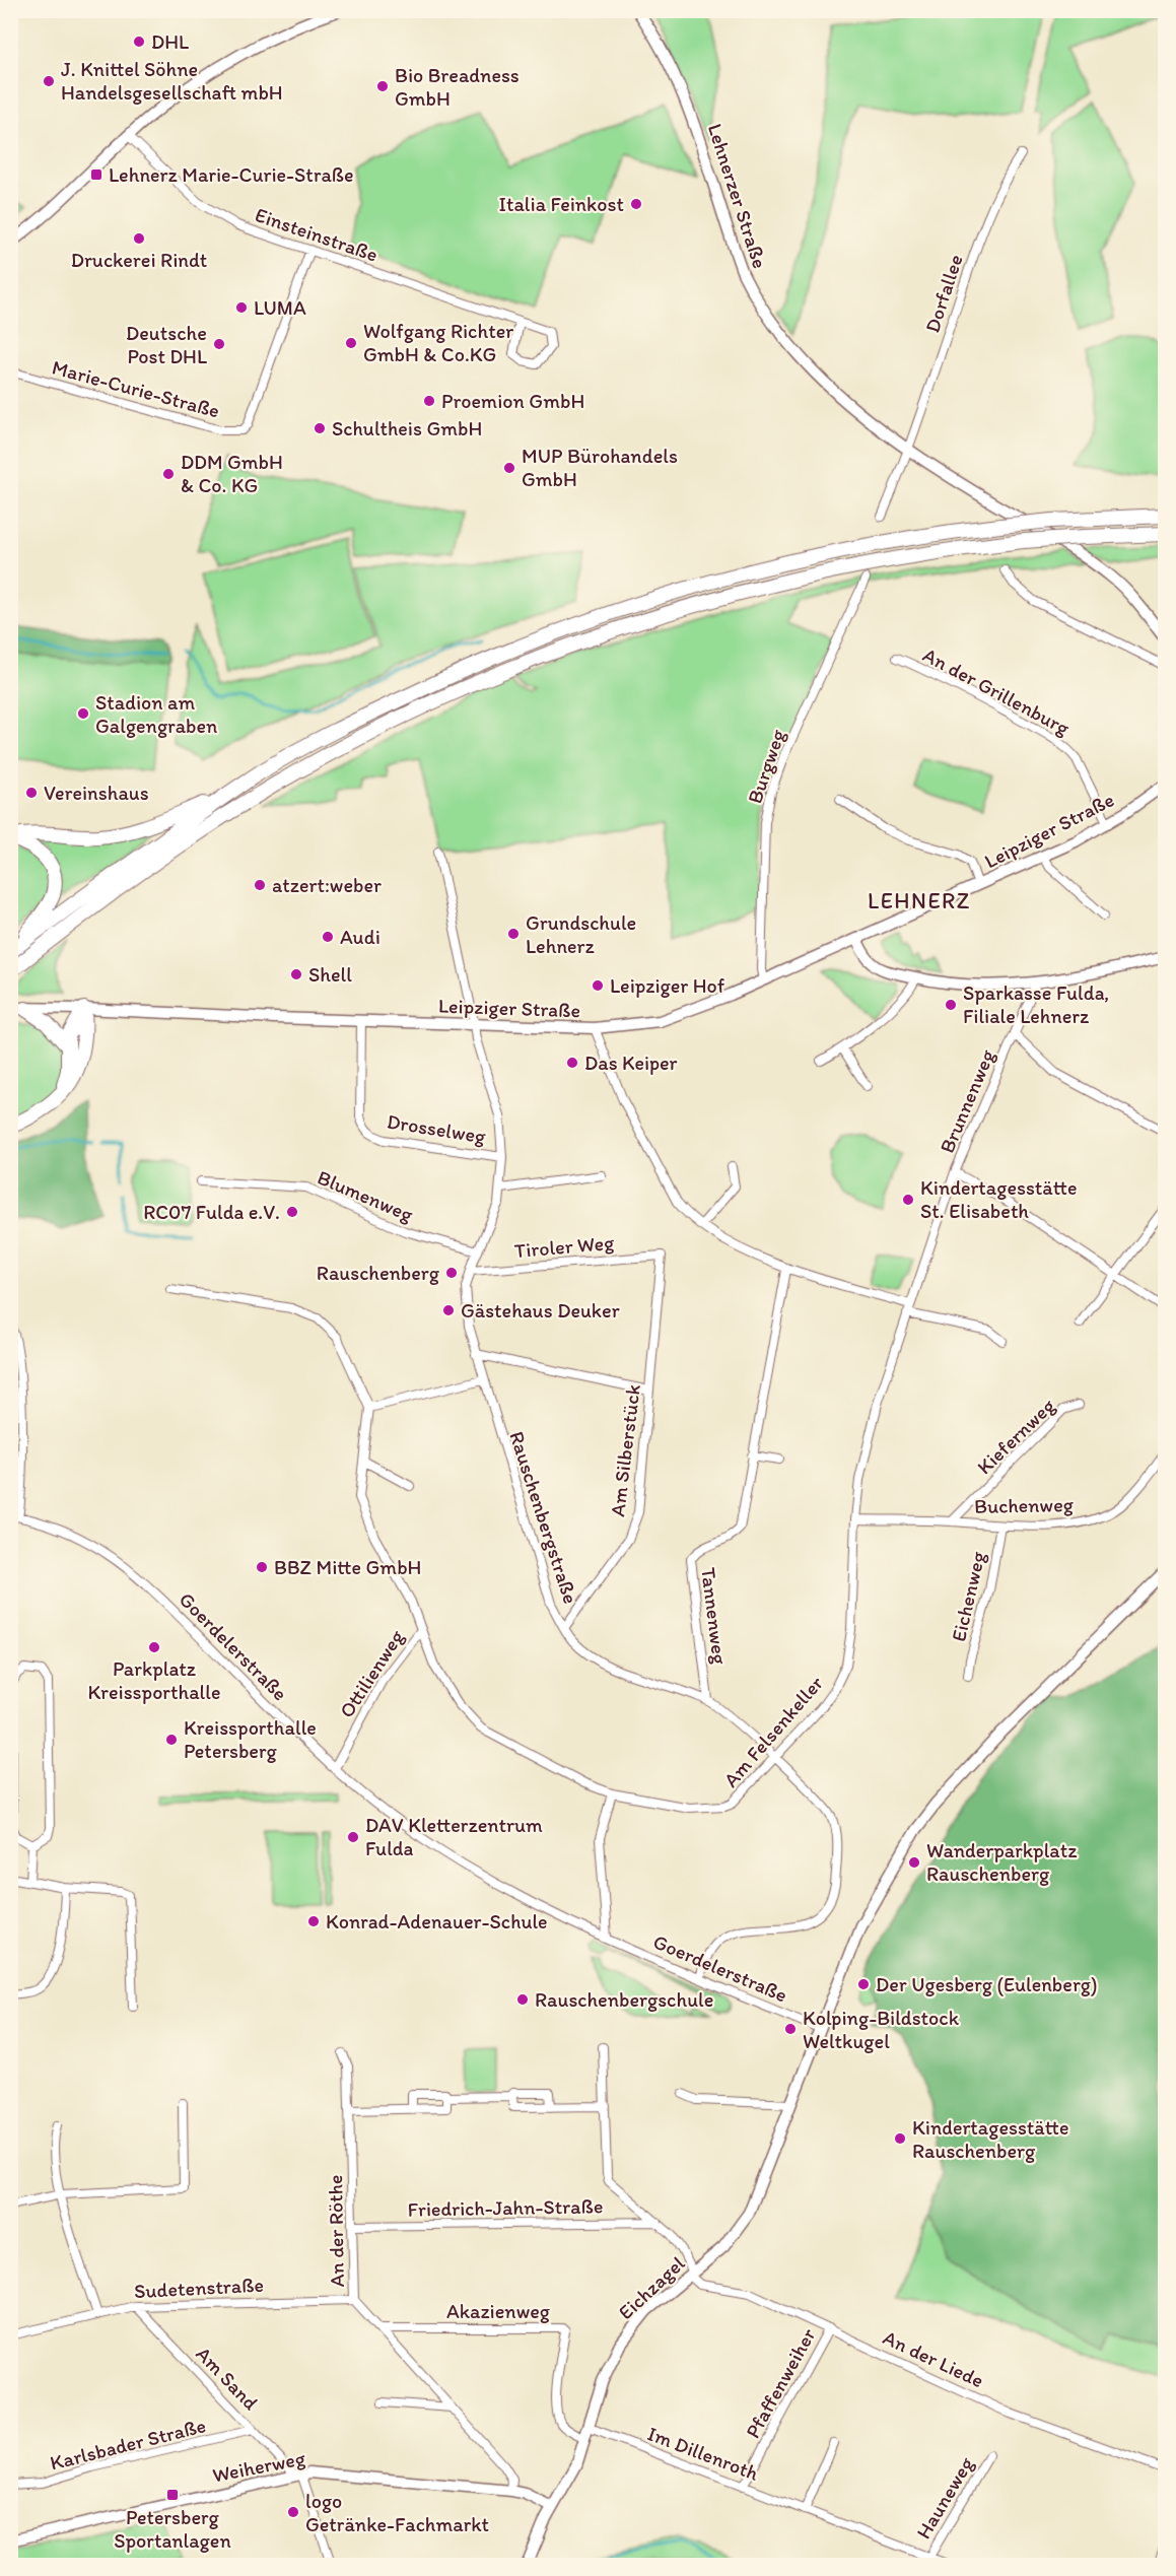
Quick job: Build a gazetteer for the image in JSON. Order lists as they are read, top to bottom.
{
  "streets": {
    "main road": [
      "Lehnerzer Straße",
      "Leipziger Straße",
      "Eichzagel",
      "Weiherweg"
    ],
    "street": [
      "Einsteinstraße",
      "Dorfallee",
      "Marie-Curie-Straße",
      "An der Grillenburg",
      "Burgweg",
      "Brunnenweg",
      "Drosselweg",
      "Blumenweg",
      "Tiroler Weg",
      "Kiefernweg",
      "Am Silberstück",
      "Buchenweg",
      "Rauschenbergstraße",
      "Eichenweg",
      "Tannenweg",
      "Goerdelerstraße",
      "Ottilienweg",
      "Am Felsenkeller",
      "Friedrich-Jahn-Straße",
      "An der Röthe",
      "Sudetenstraße",
      "Akazienweg",
      "An der Liede",
      "Am Sand",
      "Pfaffenweiher",
      "Karlsbader Straße",
      "Im Dillenroth",
      "Hauneweg"
    ]
  },
  "crossings": [
    ["Lehnerzer Straße", "Dorfallee"],
    ["Einsteinstraße", "Marie-Curie-Straße"],
    ["An der Grillenburg", "Leipziger Straße"],
    ["Burgweg", "Leipziger Straße"],
    ["Leipziger Straße", "Drosselweg"],
    ["Leipziger Straße", "Rauschenbergstraße"],
    ["Brunnenweg", "Am Felsenkeller"],
    ["Drosselweg", "Rauschenbergstraße"],
    ["Blumenweg", "Rauschenbergstraße"],
    ["Tiroler Weg", "Am Silberstück"],
    ["Tiroler Weg", "Rauschenbergstraße"],
    ["Kiefernweg", "Buchenweg"],
    ["Am Silberstück", "Rauschenbergstraße"],
    ["Buchenweg", "Eichenweg"],
    ["Buchenweg", "Am Felsenkeller"],
    ["Rauschenbergstraße", "Tannenweg"],
    ["Rauschenbergstraße", "Goerdelerstraße"],
    ["Rauschenbergstraße", "Am Felsenkeller"],
    ["Goerdelerstraße", "Ottilienweg"],
    ["Goerdelerstraße", "Eichzagel"],
    ["Ottilienweg", "Am Felsenkeller"],
    ["Friedrich-Jahn-Straße", "An der Röthe"],
    ["Friedrich-Jahn-Straße", "Eichzagel"],
    ["Friedrich-Jahn-Straße", "An der Liede"],
    ["An der Röthe", "Sudetenstraße"],
    ["An der Röthe", "Akazienweg"],
    ["An der Röthe", "Weiherweg"],
    ["Sudetenstraße", "Am Sand"],
    ["Eichzagel", "Akazienweg"],
    ["Eichzagel", "An der Liede"],
    ["Eichzagel", "Im Dillenroth"],
    ["Eichzagel", "Weiherweg"],
    ["Akazienweg", "Im Dillenroth"],
    ["An der Liede", "Pfaffenweiher"],
    ["Am Sand", "Karlsbader Straße"],
    ["Am Sand", "Weiherweg"],
    ["Pfaffenweiher", "Im Dillenroth"],
    ["Im Dillenroth", "Hauneweg"]
  ],
  "districts": ["LEHNERZ"],
  "places": {
    "other": [
      "DHL",
      "J. Knittel Söhne Handelsgesellschaft mbH",
      "Bio Breadness GmbH",
      "Italia Feinkost",
      "Druckerei Rindt",
      "LUMA",
      "Wolfgang Richter GmbH & Co.KG",
      "Deutsche Post DHL",
      "Proemion GmbH",
      "Schultheis GmbH",
      "MUP Bürohandels GmbH",
      "DDM GmbH & Co. KG",
      "Stadion am Galgengraben",
      "Vereinshaus",
      "atzert:weber",
      "Grundschule Lehnerz",
      "Audi",
      "Shell",
      "Leipziger Hof",
      "Sparkasse Fulda, Filiale Lehnerz",
      "Das Keiper",
      "Kindertagesstätte St. Elisabeth",
      "RC07 Fulda e.V.",
      "Rauschenberg",
      "Gästehaus Deuker",
      "BBZ Mitte GmbH",
      "Parkplatz Kreissporthalle",
      "Kreissporthalle Petersberg",
      "DAV Kletterzentrum Fulda",
      "Wanderparkplatz Rauschenberg",
      "Konrad-Adenauer-Schule",
      "Der Ugesberg (Eulenberg)",
      "Rauschenbergschule",
      "Kolping-Bildstock Weltkugel",
      "Kindertagesstätte Rauschenberg",
      "logo Getränke-Fachmarkt"
    ],
    "transit": ["Lehnerz Marie-Curie-Straße", "Petersberg Sportanlagen"]
  }
}
